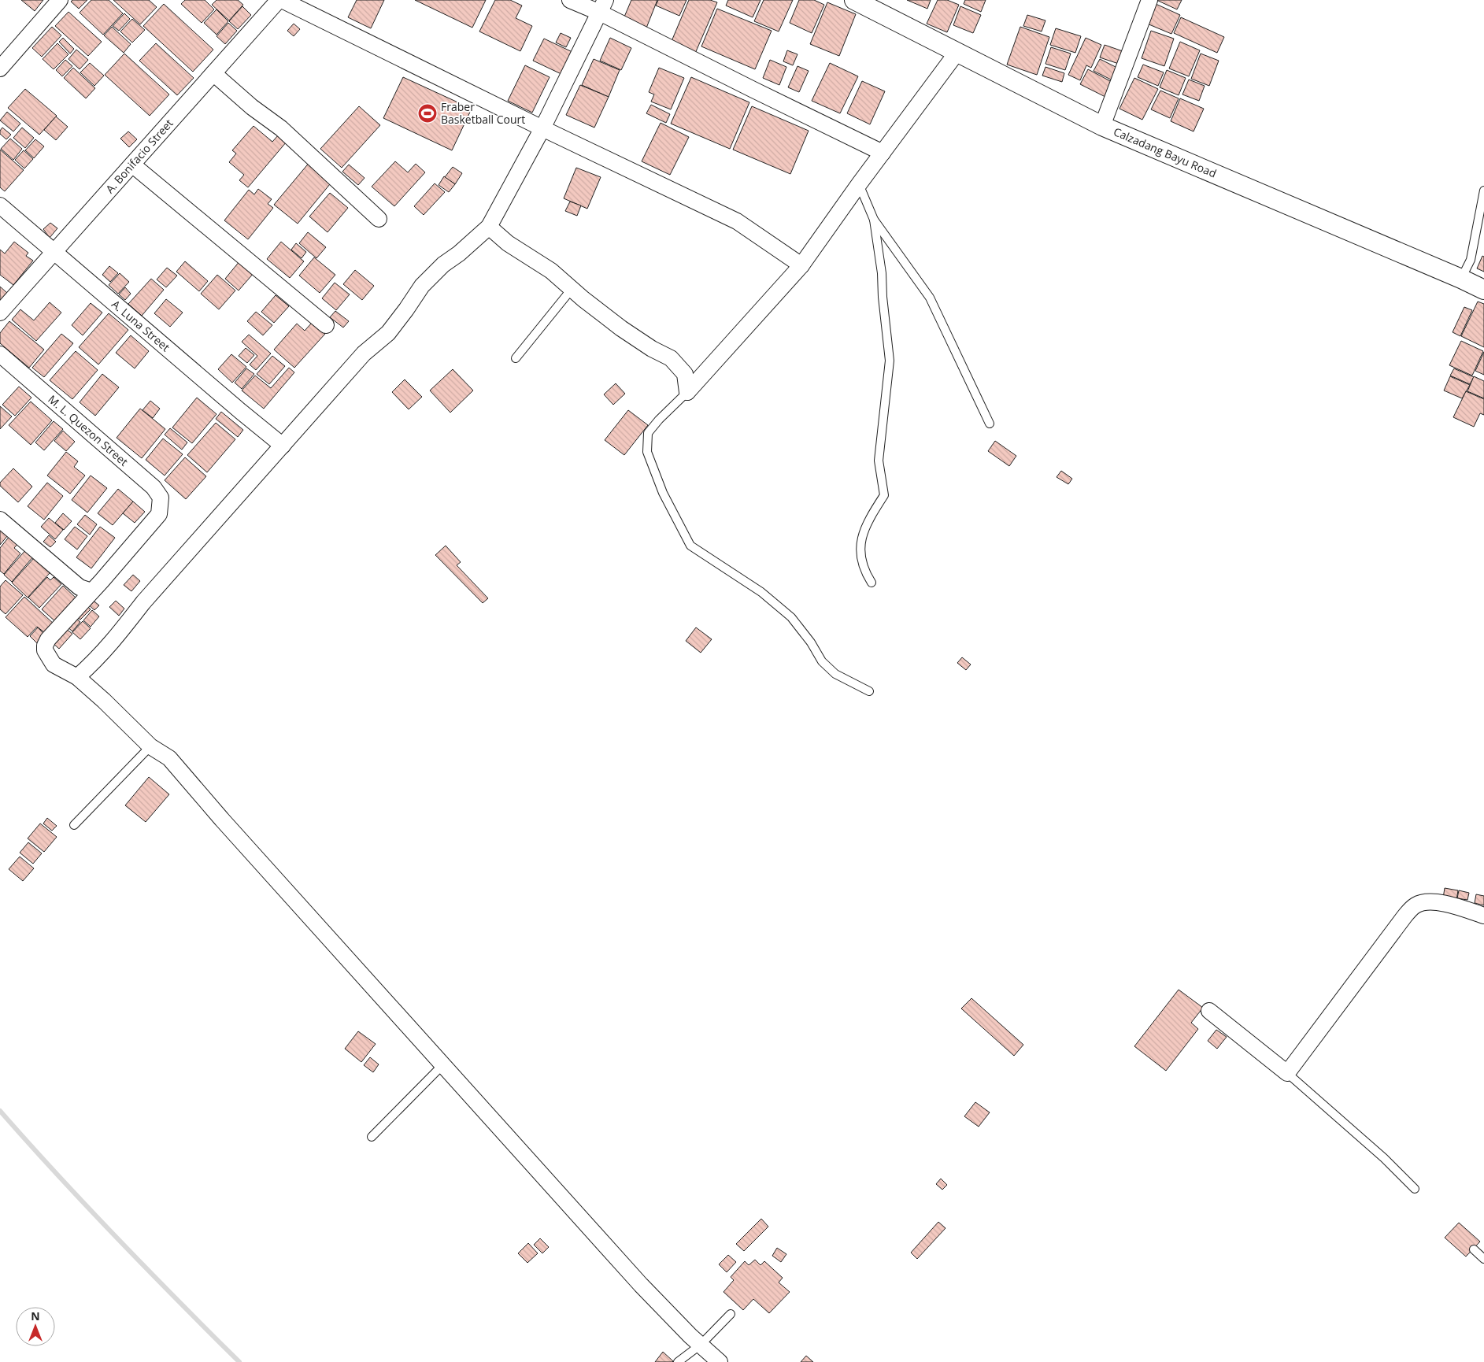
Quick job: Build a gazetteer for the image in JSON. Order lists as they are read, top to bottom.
{
  "streets": {
    "street": [
      "Calzadang Bayu Road",
      "A. Bonifacio Street",
      "A. Luna Street",
      "M. L. Quezon Street"
    ]
  },
  "crossings": [
    ["A. Bonifacio Street", "A. Luna Street"]
  ],
  "places": {
    "sports": ["Fraber Basketball Court"]
  },
  "north": "top"
}
